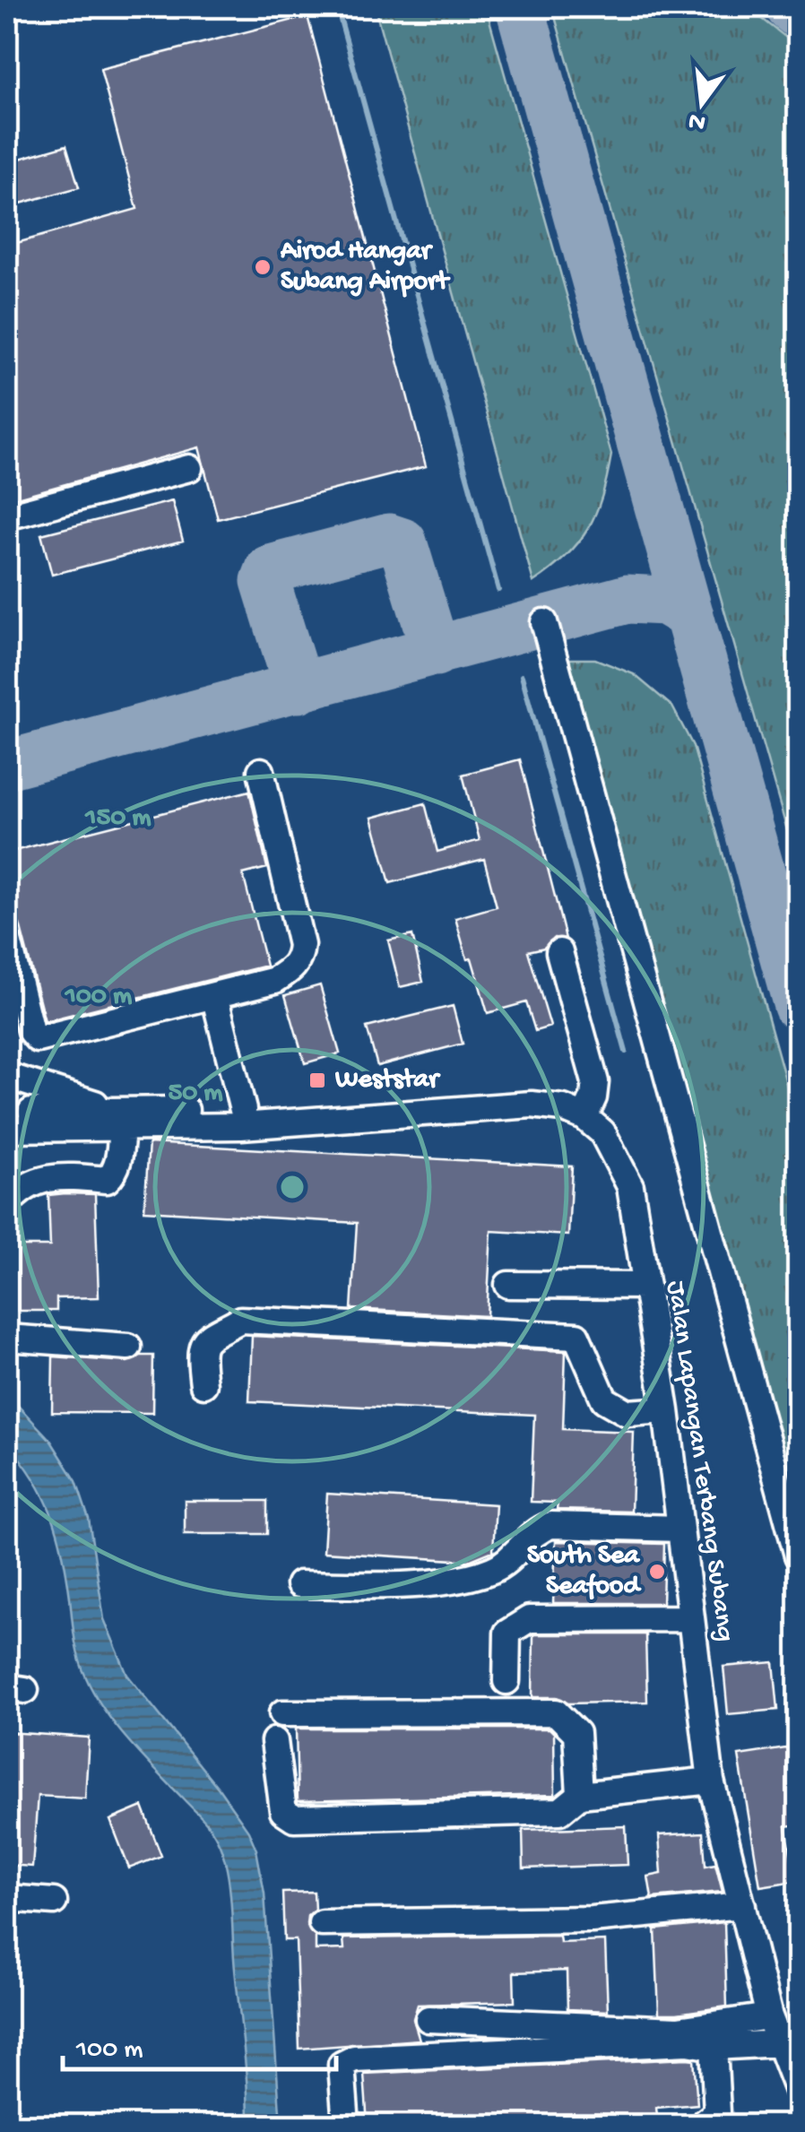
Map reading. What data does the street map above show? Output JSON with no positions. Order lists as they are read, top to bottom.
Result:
{
  "streets": {
    "street": ["Jalan Lapangan Terbang Subang"]
  },
  "places": {
    "other": ["Airod Hangar Subang Airport", "South Sea Seafood"],
    "transit": ["Weststar"]
  },
  "scale_bar": "100 m",
  "north": "bottom",
  "rings": ["150 m", "100 m", "50 m"]
}
